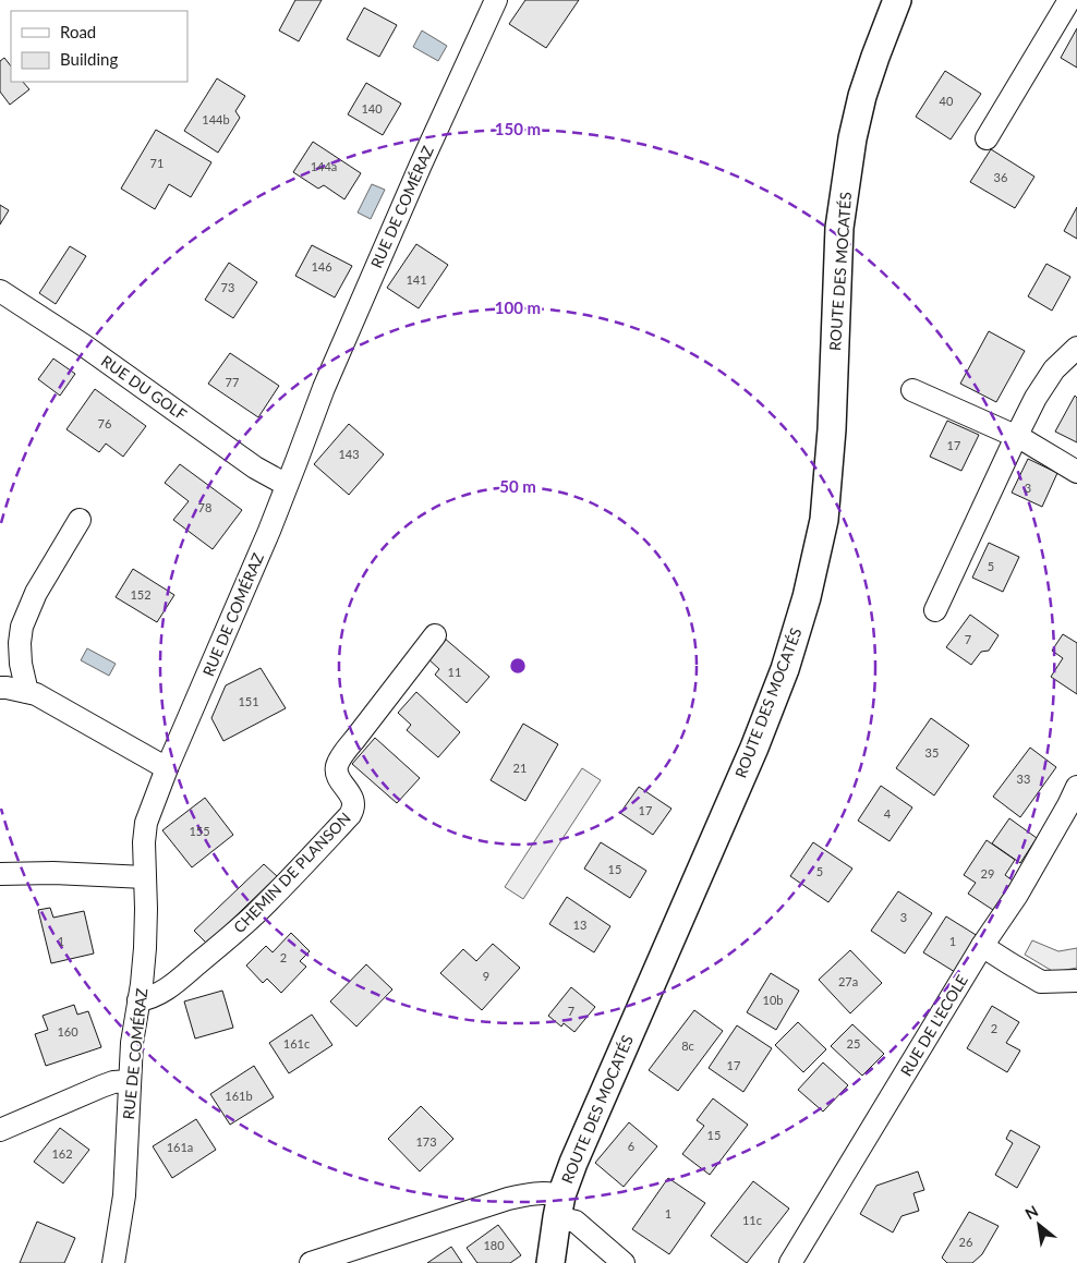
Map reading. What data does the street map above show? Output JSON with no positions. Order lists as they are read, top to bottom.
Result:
{
  "streets": {
    "street": [
      "RUE DE COMÉRAZ",
      "ROUTE DES MOCATÉS",
      "RUE DU GOLF",
      "CHEMIN DE PLANSON",
      "RUE DE L'ECOLE"
    ]
  },
  "crossings": [
    ["RUE DE COMÉRAZ", "RUE DU GOLF"],
    ["RUE DE COMÉRAZ", "CHEMIN DE PLANSON"]
  ],
  "house_numbers": [
    "40",
    "140",
    "144b",
    "71",
    "144a",
    "36",
    "146",
    "141",
    "73",
    "77",
    "76",
    "17",
    "143",
    "3",
    "78",
    "5",
    "152",
    "7",
    "11",
    "151",
    "35",
    "21",
    "33",
    "17",
    "4",
    "155",
    "15",
    "5",
    "29",
    "3",
    "13",
    "1",
    "1",
    "2",
    "9",
    "27a",
    "10b",
    "7",
    "2",
    "160",
    "161c",
    "25",
    "8c",
    "17",
    "161b",
    "15",
    "173",
    "6",
    "161a",
    "162",
    "1",
    "11c",
    "26",
    "180"
  ],
  "legend": ["Road", "Building"],
  "north": "top left",
  "rings": ["150 m", "100 m", "50 m"]
}
